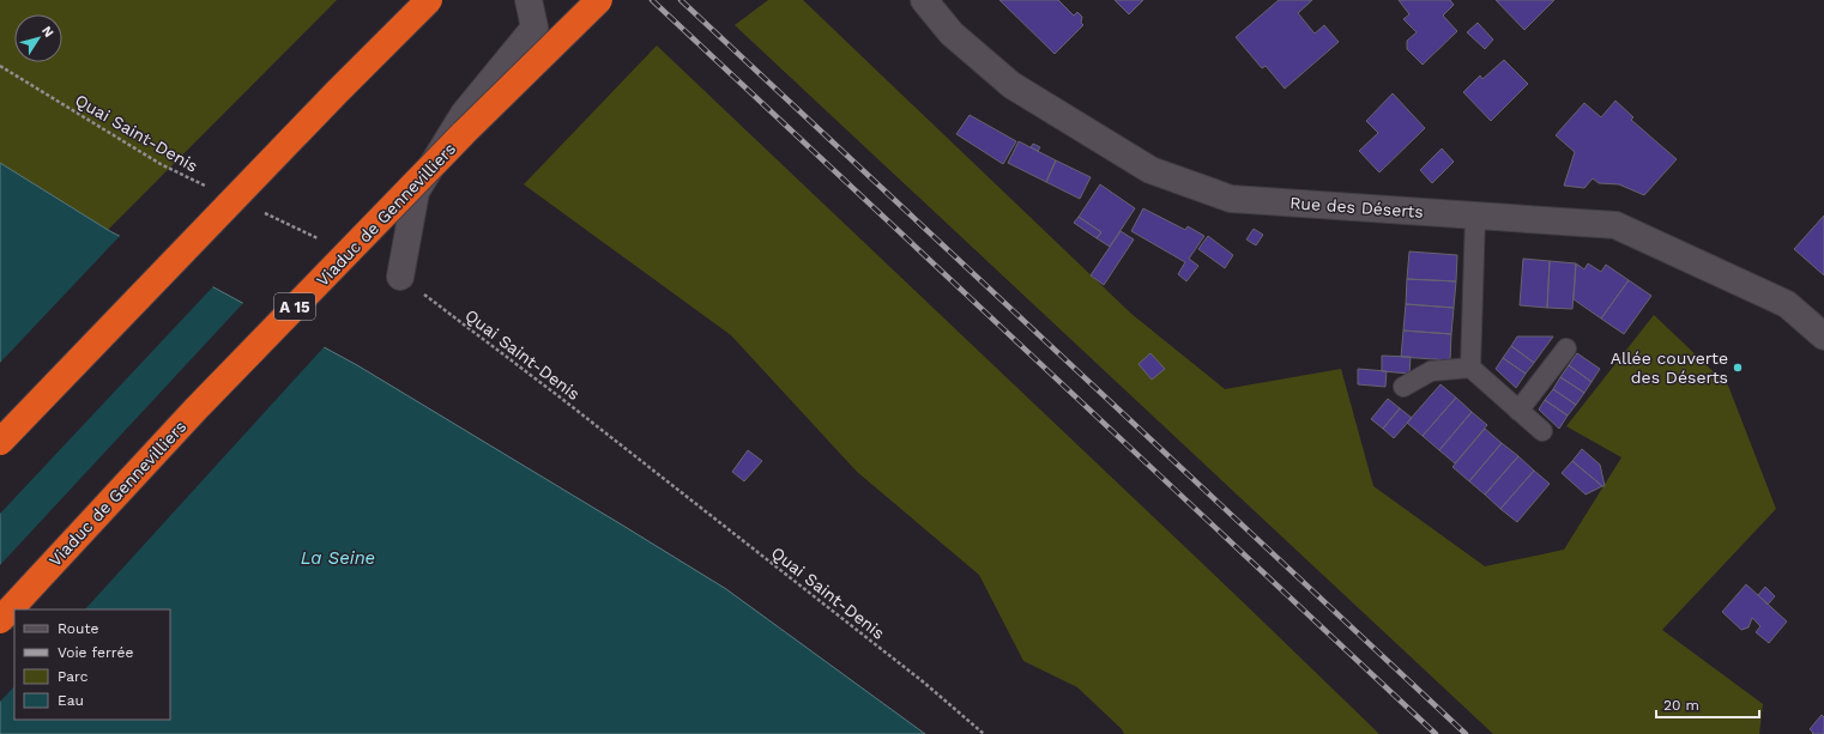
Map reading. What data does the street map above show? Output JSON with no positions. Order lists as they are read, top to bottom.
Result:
{
  "streets": {
    "highway": ["Viaduc de Gennevilliers", "A 15"],
    "street": ["Rue des Déserts"],
    "path": ["Quai Saint-Denis"]
  },
  "water": ["La Seine"],
  "places": ["Allée couverte des Déserts"],
  "legend": [
    "Route",
    "Voie ferrée",
    "Parc",
    "Eau"
  ],
  "scale_bar": "20 m",
  "north": "top right"
}
